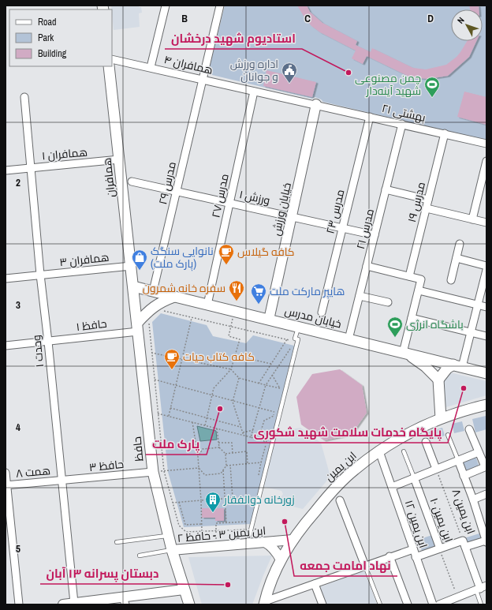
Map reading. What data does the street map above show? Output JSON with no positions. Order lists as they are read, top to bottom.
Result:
{
  "streets": {
    "main road": [
      "همافران",
      "خیابان مدرس",
      "حافظ",
      "ابن یمین"
    ],
    "street": [
      "همافران ۴",
      "بهشتی ۲۱",
      "همافران ۱",
      "مدرس ۲۹",
      "مدرس ۲۷",
      "ورزش ۱",
      "مدرس ۱۹",
      "خیابان ورزش",
      "مدرس ۲۳",
      "مدرس ۲۱",
      "همافران ۳",
      "حافظ ۱",
      "وحدت ۱",
      "حافظ ۳",
      "همت ۸",
      "ابن یمین ۸",
      "ابن یمین ۱۰",
      "ابن یمین ۱۲",
      "ابن یمین ۳ - حافظ ۲"
    ]
  },
  "crossings": [
    ["همافران ۴", "بهشتی ۲۱"],
    ["همافران ۴", "مدرس ۲۹"],
    ["همافران ۴", "مدرس ۲۷"],
    ["همافران ۴", "خیابان ورزش"],
    ["بهشتی ۲۱", "مدرس ۱۹"],
    ["بهشتی ۲۱", "خیابان ورزش"],
    ["بهشتی ۲۱", "مدرس ۲۳"],
    ["بهشتی ۲۱", "مدرس ۲۱"],
    ["همافران ۱", "همافران"],
    ["همافران ۱", "وحدت ۱"],
    ["همافران", "همافران ۳"],
    ["همافران", "خیابان مدرس"],
    ["همافران", "حافظ"],
    ["مدرس ۲۹", "ورزش ۱"],
    ["مدرس ۲۹", "خیابان مدرس"],
    ["مدرس ۲۷", "ورزش ۱"],
    ["مدرس ۲۷", "خیابان مدرس"],
    ["ورزش ۱", "خیابان ورزش"],
    ["ورزش ۱", "مدرس ۲۳"],
    ["ورزش ۱", "مدرس ۲۱"],
    ["خیابان ورزش", "خیابان مدرس"],
    ["مدرس ۲۱", "خیابان مدرس"],
    ["همافران ۳", "وحدت ۱"],
    ["خیابان مدرس", "حافظ"],
    ["حافظ ۱", "وحدت ۱"],
    ["حافظ ۱", "حافظ"],
    ["وحدت ۱", "حافظ ۳"],
    ["وحدت ۱", "همت ۸"],
    ["حافظ", "حافظ ۳"],
    ["حافظ", "ابن یمین ۳ - حافظ ۲"],
    ["حافظ ۳", "همت ۸"],
    ["ابن یمین", "ابن یمین ۱۲"],
    ["ابن یمین", "ابن یمین ۳ - حافظ ۲"]
  ],
  "places": {
    "other": [
      "استادیوم شهید درخشان",
      "پایگاه خدمات سلامت شهید شکوری",
      "پارک ملت",
      "نهاد امامت جمعه",
      "دبستان پسرانه ۱۳ آبان"
    ],
    "public building": ["اداره ورزش و جوانان"],
    "sports": ["چمن مصنوعی شهید آینه‌دار", "باشگاه انرژی"],
    "cafe": ["کافه گیلاس", "کافه کتاب حیات"],
    "shop": ["نانوایی سنگک (پارک ملت)"],
    "restaurant": ["سفره خانه شمرون"],
    "supermarket": ["هایپر مارکت ملت"],
    "building": ["زورخانه ذوالفقار"]
  },
  "legend": ["Road", "Park", "Building"],
  "north": "top left",
  "grid": {
    "columns": ["B", "C", "D"],
    "rows": [
      "2",
      "3",
      "4",
      "5"
    ]
  }
}
